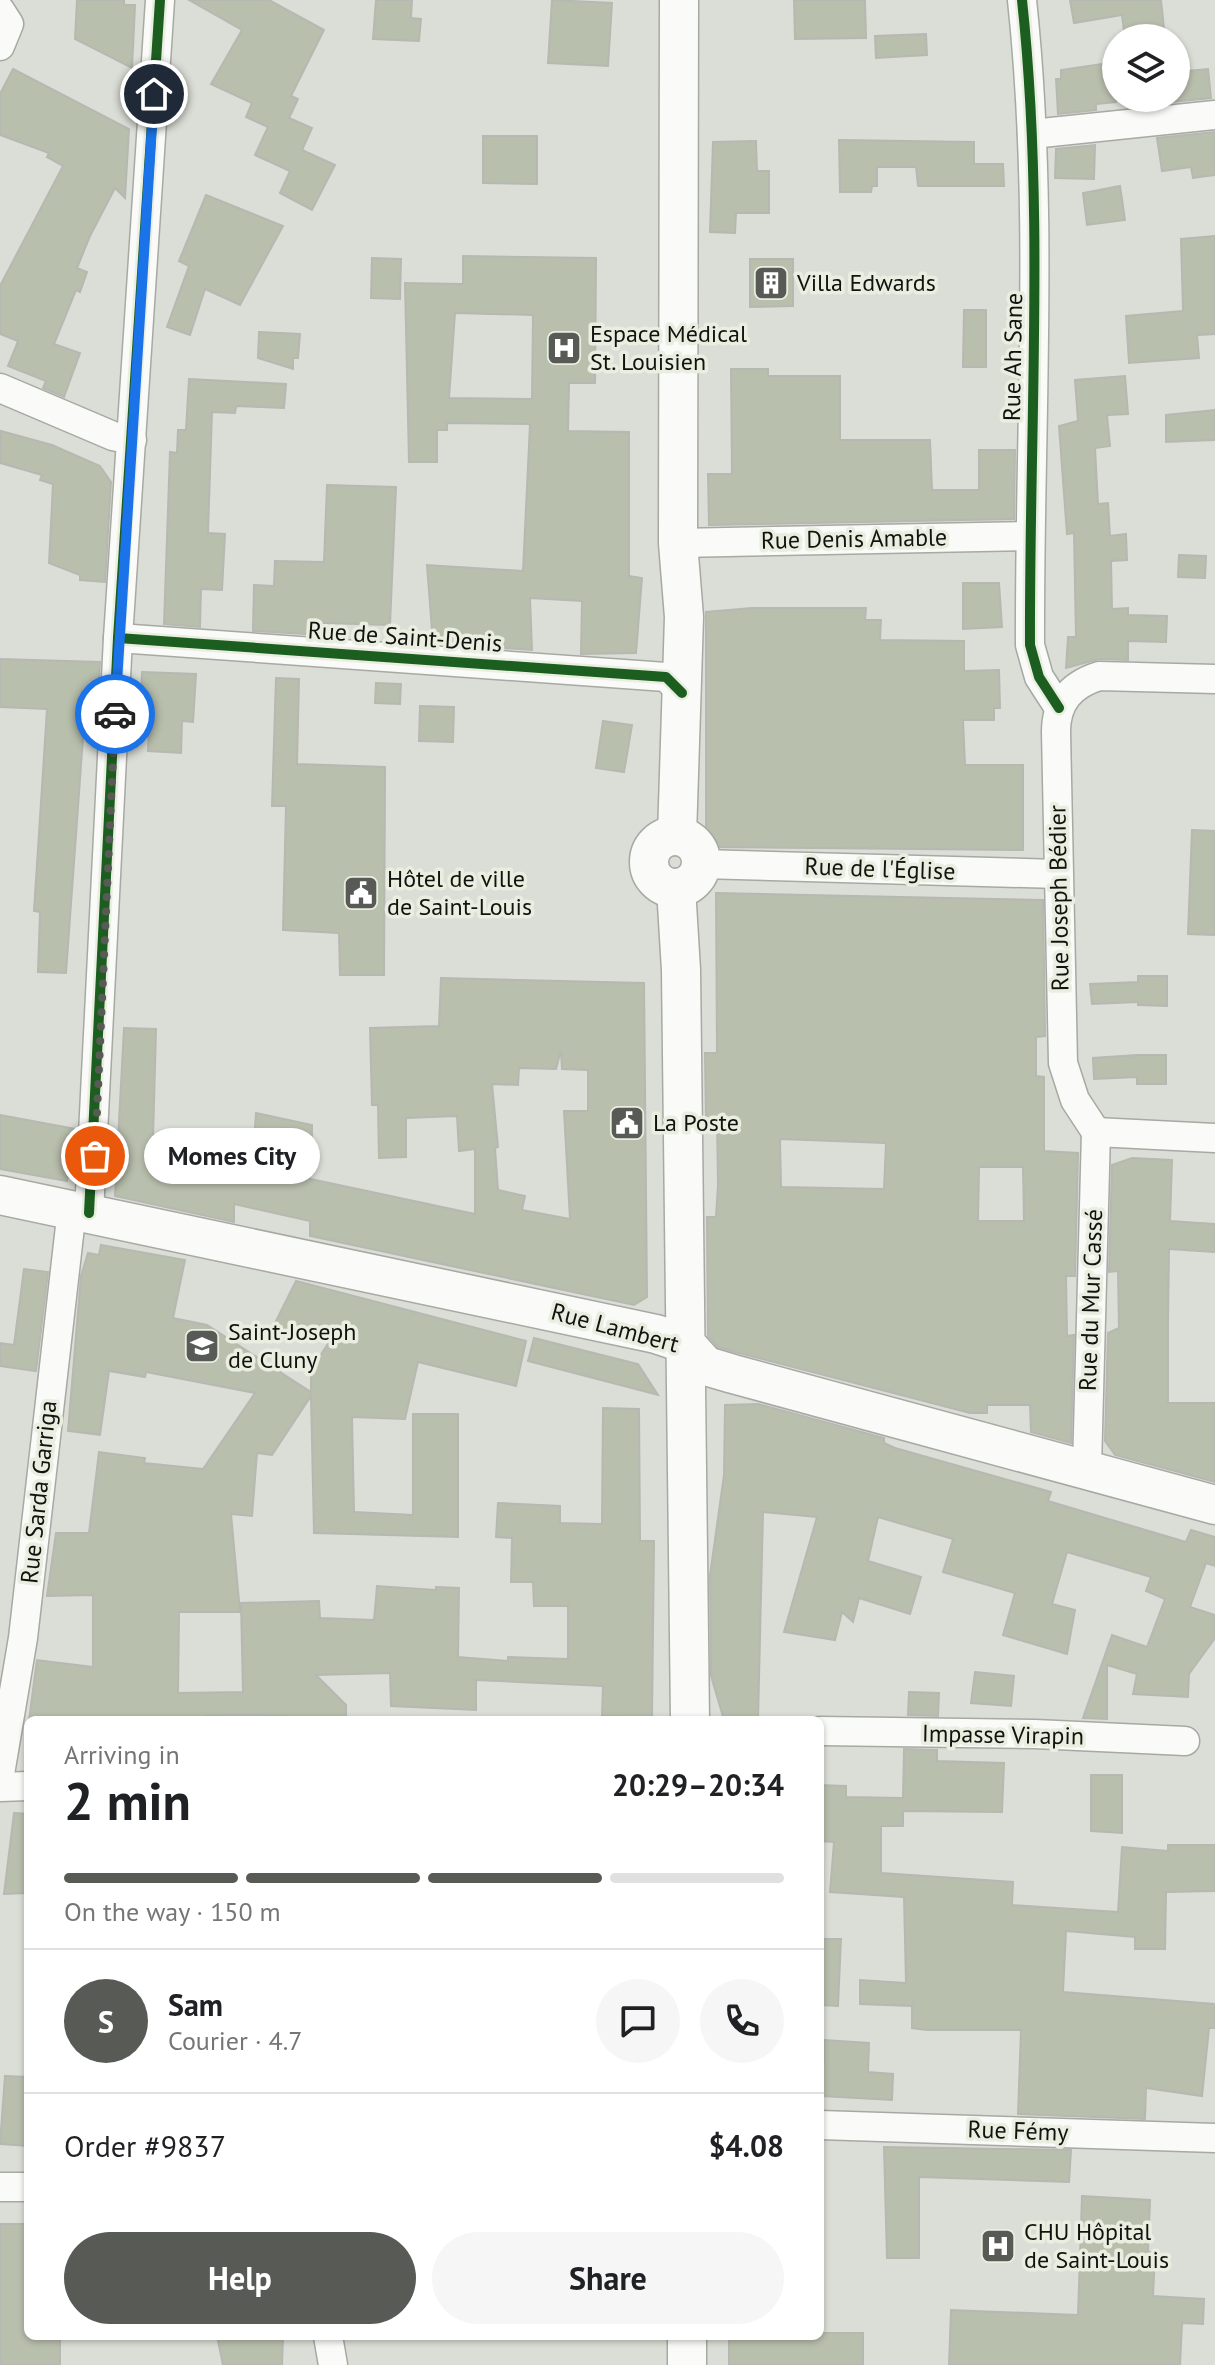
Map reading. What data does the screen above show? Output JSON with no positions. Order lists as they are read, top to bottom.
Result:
{
  "streets": {
    "main road": ["Rue Lambert"],
    "street": [
      "Rue Ah Sane",
      "Rue Denis Amable",
      "Rue de Saint-Denis",
      "Rue de l'Église",
      "Rue Joseph Bédier",
      "Rue du Mur Cassé",
      "Rue Sarda Garriga",
      "Impasse Virapin",
      "Rue Fémy"
    ]
  },
  "crossings": [
    ["Rue Ah Sane", "Rue Denis Amable"],
    ["Rue Ah Sane", "Rue Joseph Bédier"],
    ["Rue de Saint-Denis", "Rue Sarda Garriga"],
    ["Rue de l'Église", "Rue Joseph Bédier"],
    ["Rue Joseph Bédier", "Rue du Mur Cassé"],
    ["Rue du Mur Cassé", "Rue Lambert"],
    ["Rue Lambert", "Rue Sarda Garriga"]
  ],
  "places": {
    "building": ["Villa Edwards"],
    "hospital": ["Espace Médical St. Louisien", "CHU Hôpital de Saint-Louis"],
    "public building": ["Hôtel de ville de Saint-Louis", "La Poste"],
    "other": ["Momes City"],
    "school or university": ["Saint-Joseph de Cluny"]
  },
  "page": {
    "bubble": "Momes City",
    "heading": ["2 min", "Arriving in", "20:29–20:34"],
    "panel": [
      "Sam",
      "Courier · 4.7",
      "Order #9837",
      "$4.08"
    ],
    "bar": "On the way · 150 m",
    "round": "S",
    "buttons": ["Help", "Share"]
  }
}
